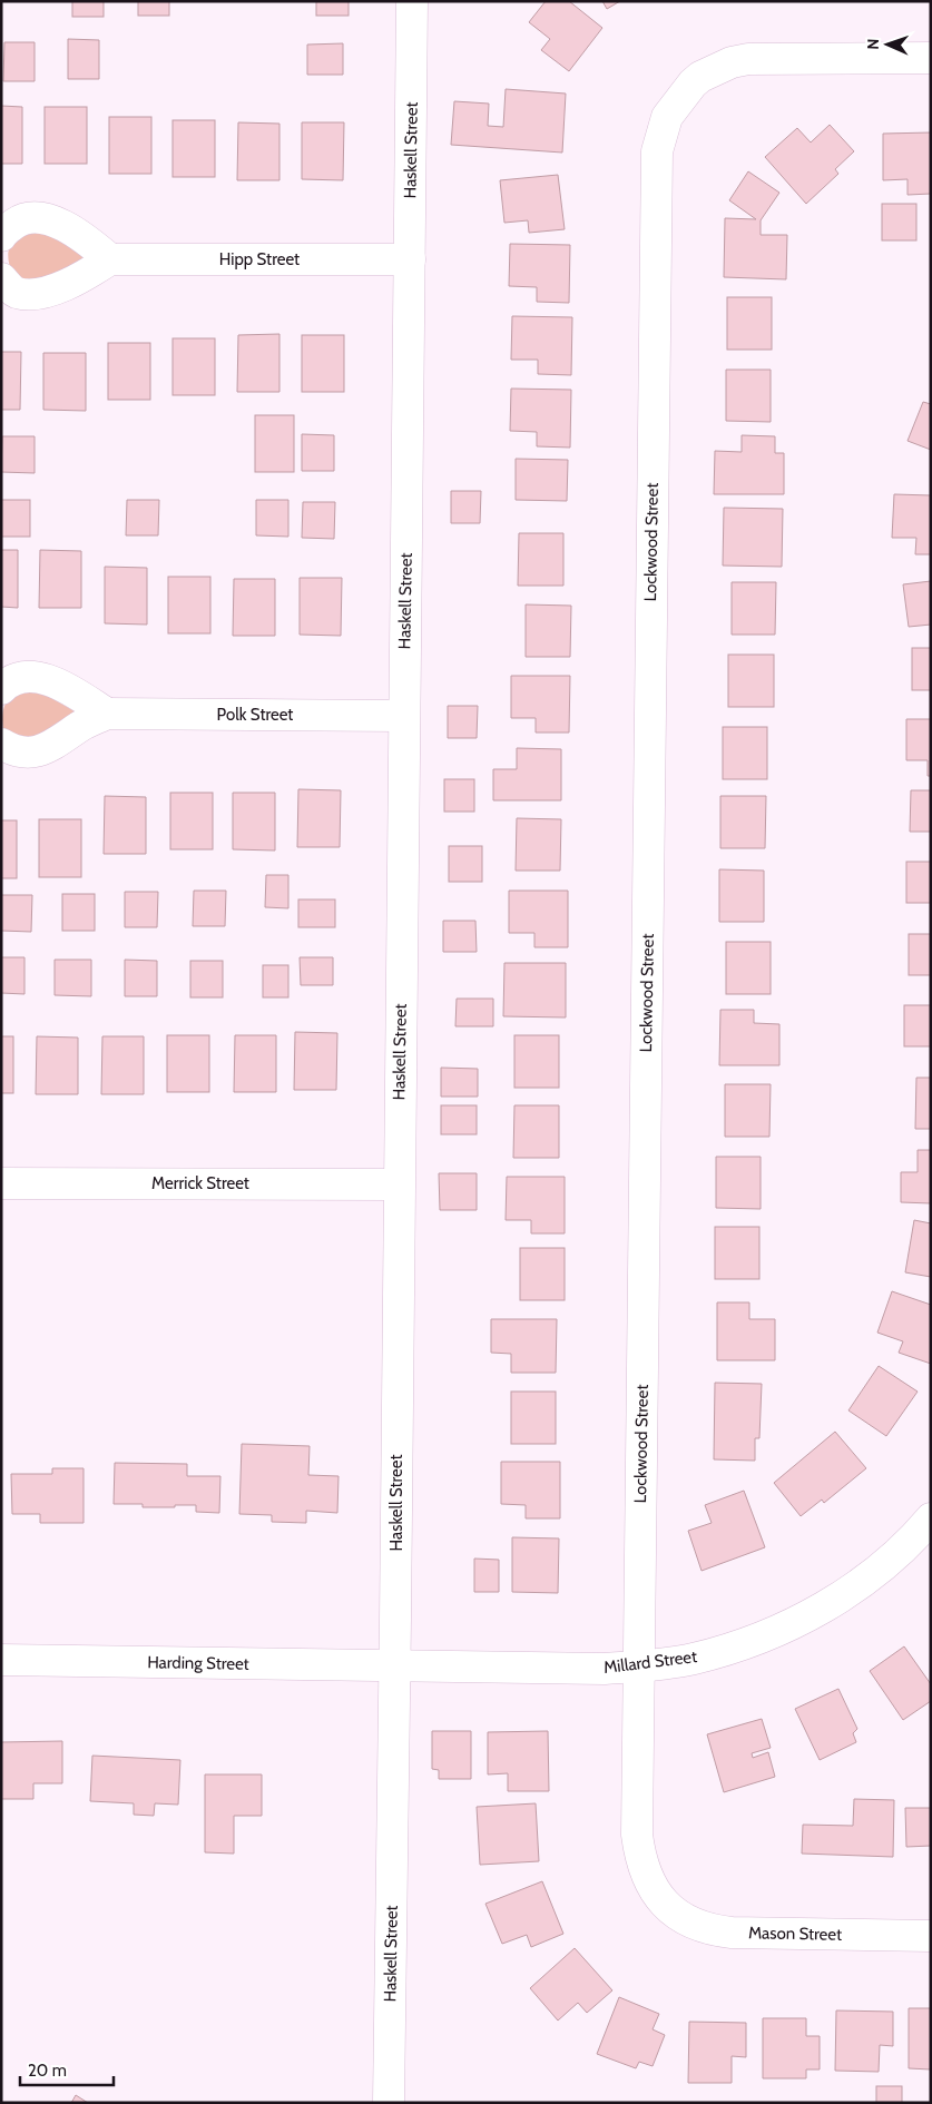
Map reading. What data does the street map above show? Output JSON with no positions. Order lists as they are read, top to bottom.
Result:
{
  "streets": {
    "street": [
      "Haskell Street",
      "Hipp Street",
      "Lockwood Street",
      "Polk Street",
      "Merrick Street",
      "Millard Street",
      "Harding Street",
      "Mason Street"
    ]
  },
  "crossings": [
    ["Haskell Street", "Hipp Street"],
    ["Haskell Street", "Polk Street"],
    ["Haskell Street", "Merrick Street"],
    ["Haskell Street", "Millard Street"],
    ["Haskell Street", "Harding Street"],
    ["Lockwood Street", "Millard Street"],
    ["Lockwood Street", "Mason Street"],
    ["Millard Street", "Harding Street"]
  ],
  "scale_bar": "20 m",
  "north": "left"
}
